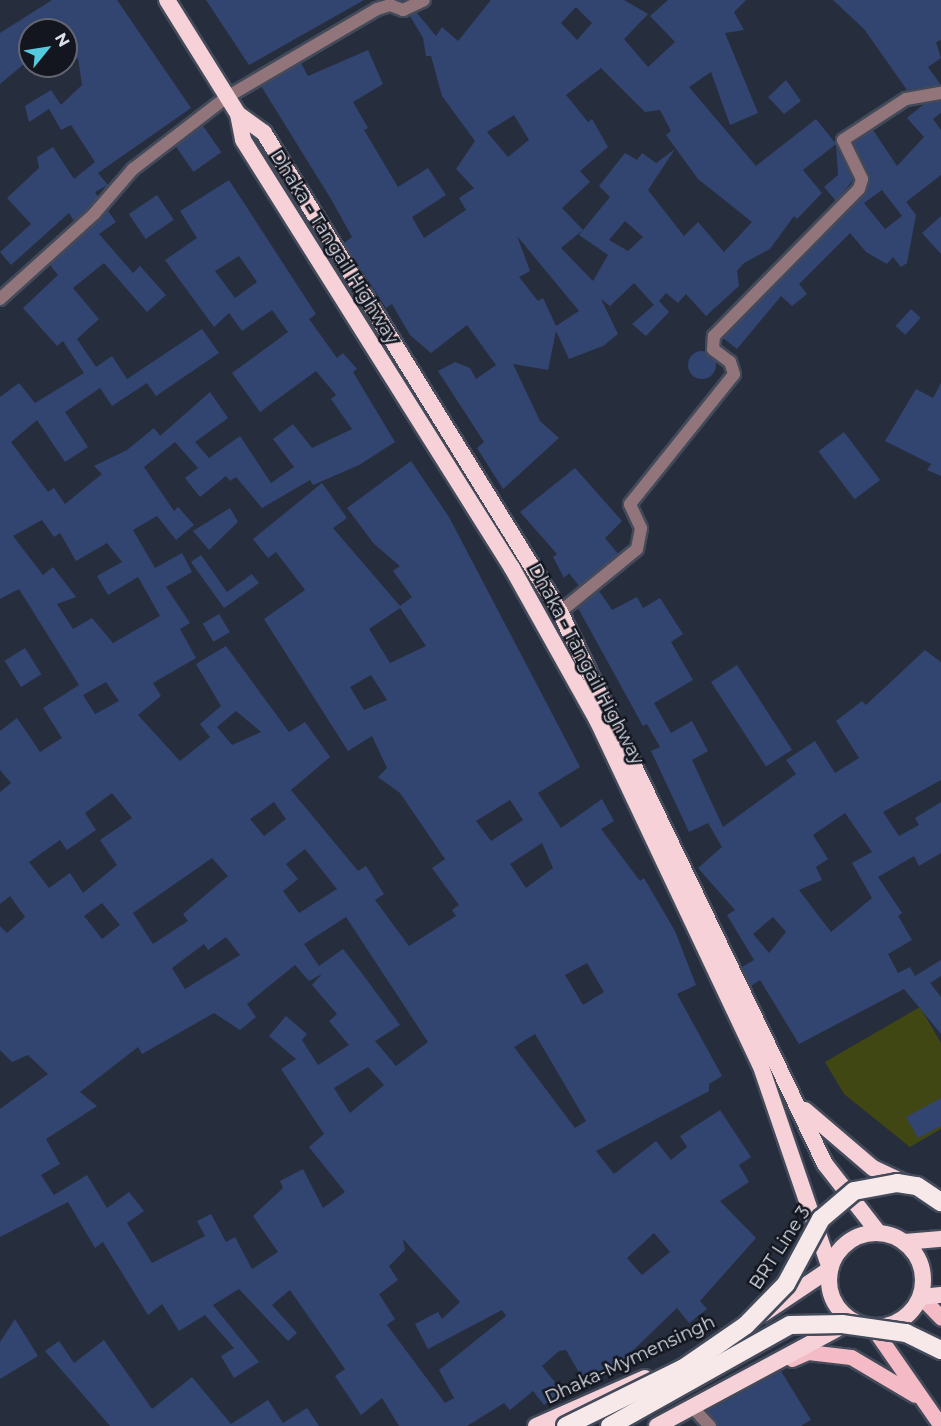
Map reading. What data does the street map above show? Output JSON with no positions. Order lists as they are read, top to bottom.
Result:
{
  "streets": {
    "highway": ["Dhaka - Tangail Highway", "BRT Line 3", "Dhaka-Mymensingh"]
  },
  "crossings": [
    ["Dhaka - Tangail Highway", "Dhaka-Mymensingh"]
  ],
  "north": "top right"
}
